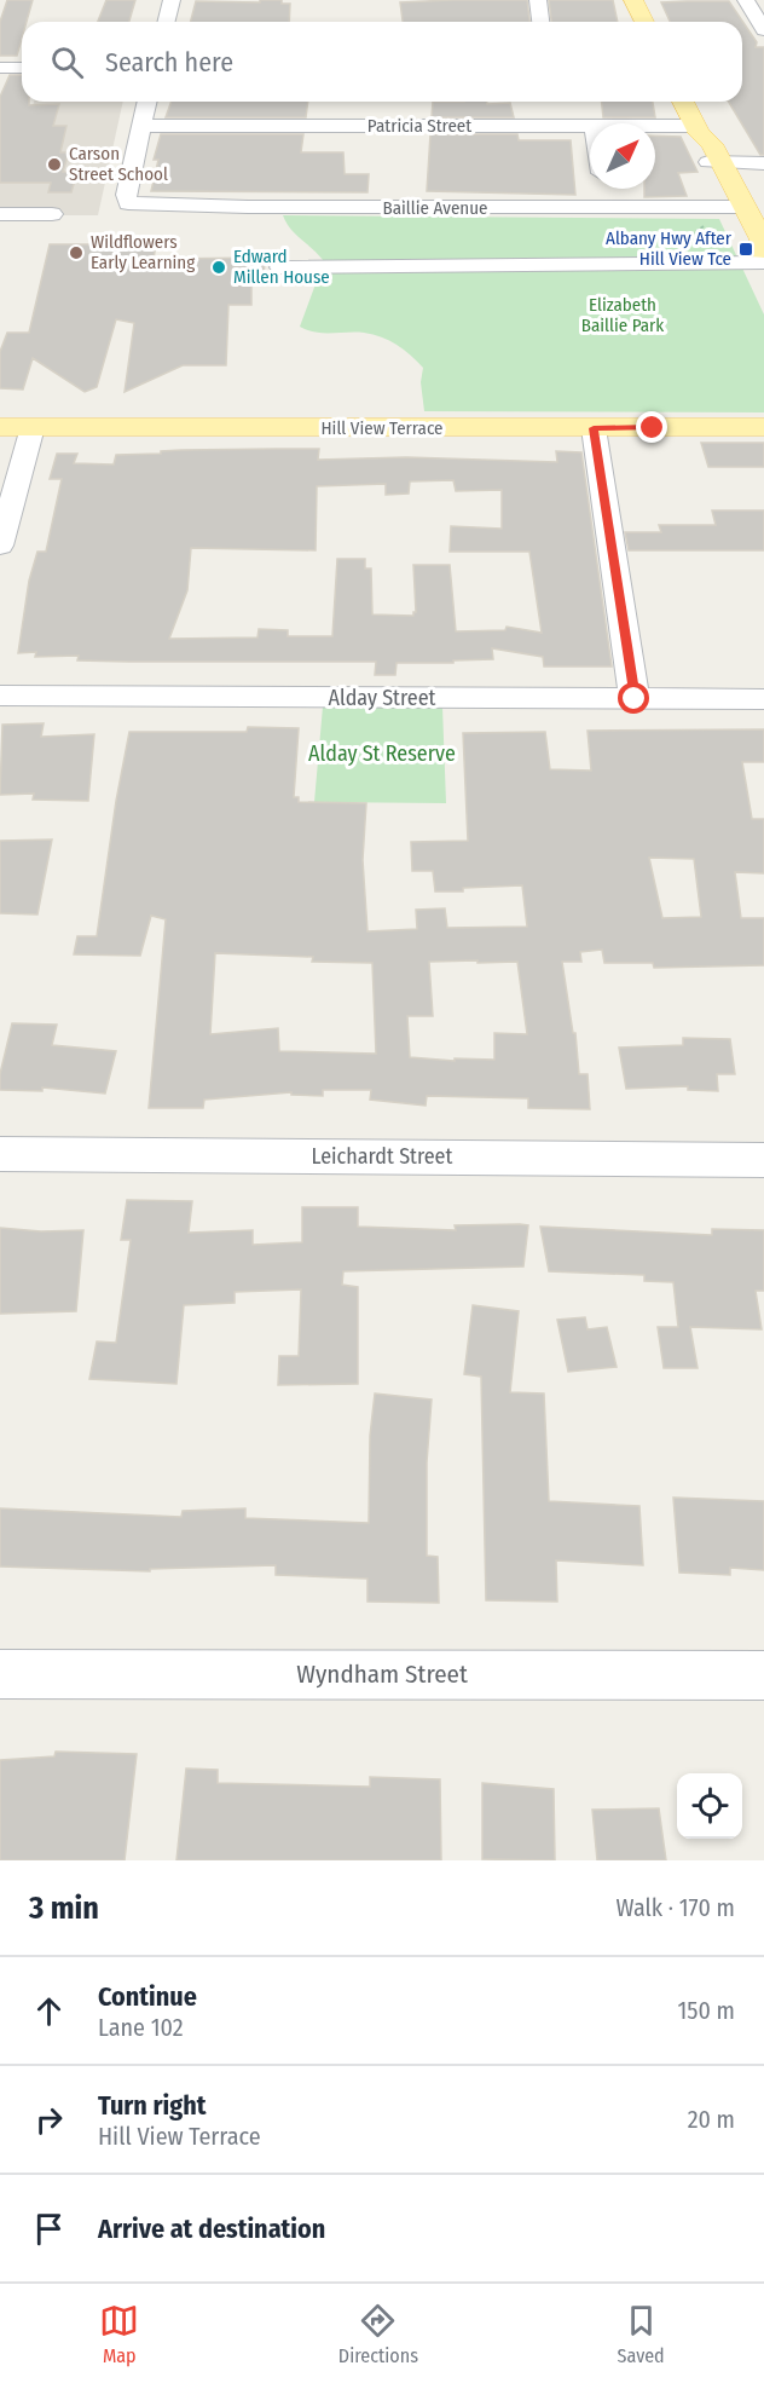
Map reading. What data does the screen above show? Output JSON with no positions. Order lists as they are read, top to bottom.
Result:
{
  "streets": {
    "main road": ["Hill View Terrace"],
    "street": [
      "Patricia Street",
      "Baillie Avenue",
      "Alday Street",
      "Leichardt Street",
      "Wyndham Street"
    ]
  },
  "crossings": [
    ["Patricia Street", "Baillie Avenue"]
  ],
  "parks": ["Elizabeth Baillie Park", "Alday St Reserve"],
  "places": {
    "other": ["Carson Street School", "Wildflowers Early Learning", "Edward Millen House"],
    "transit": ["Albany Hwy After Hill View Tce"]
  },
  "north": "top right",
  "page": {
    "search": "Search here",
    "heading": ["3 min", "Walk · 170 m"],
    "list": [
      ["Continue", "Lane 102", "150 m"],
      ["Turn right", "Hill View Terrace", "20 m"],
      "Arrive at destination"
    ],
    "nav": ["Map", "Directions", "Saved"]
  }
}
